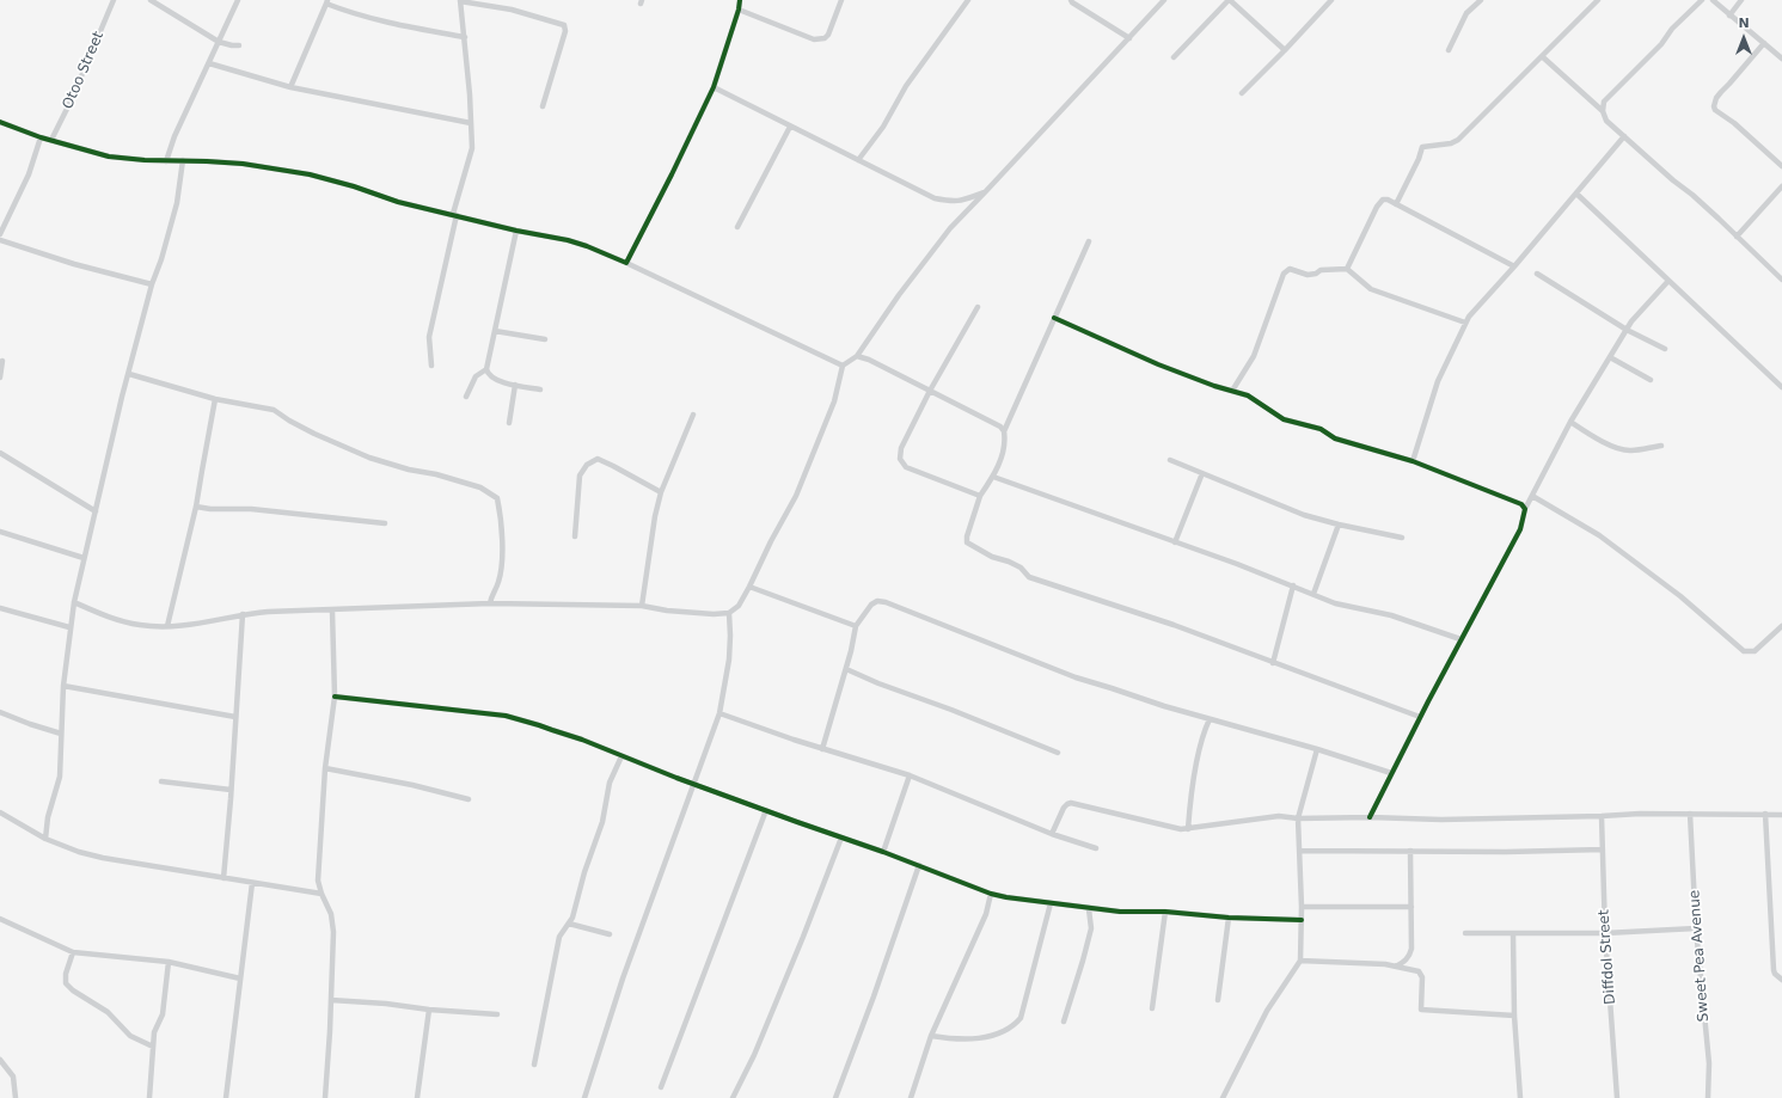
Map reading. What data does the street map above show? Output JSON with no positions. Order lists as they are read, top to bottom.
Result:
{
  "streets": {
    "street": ["Otoo Street", "Sweet Pea Avenue", "Diffdol Street"]
  },
  "north": "top"
}
